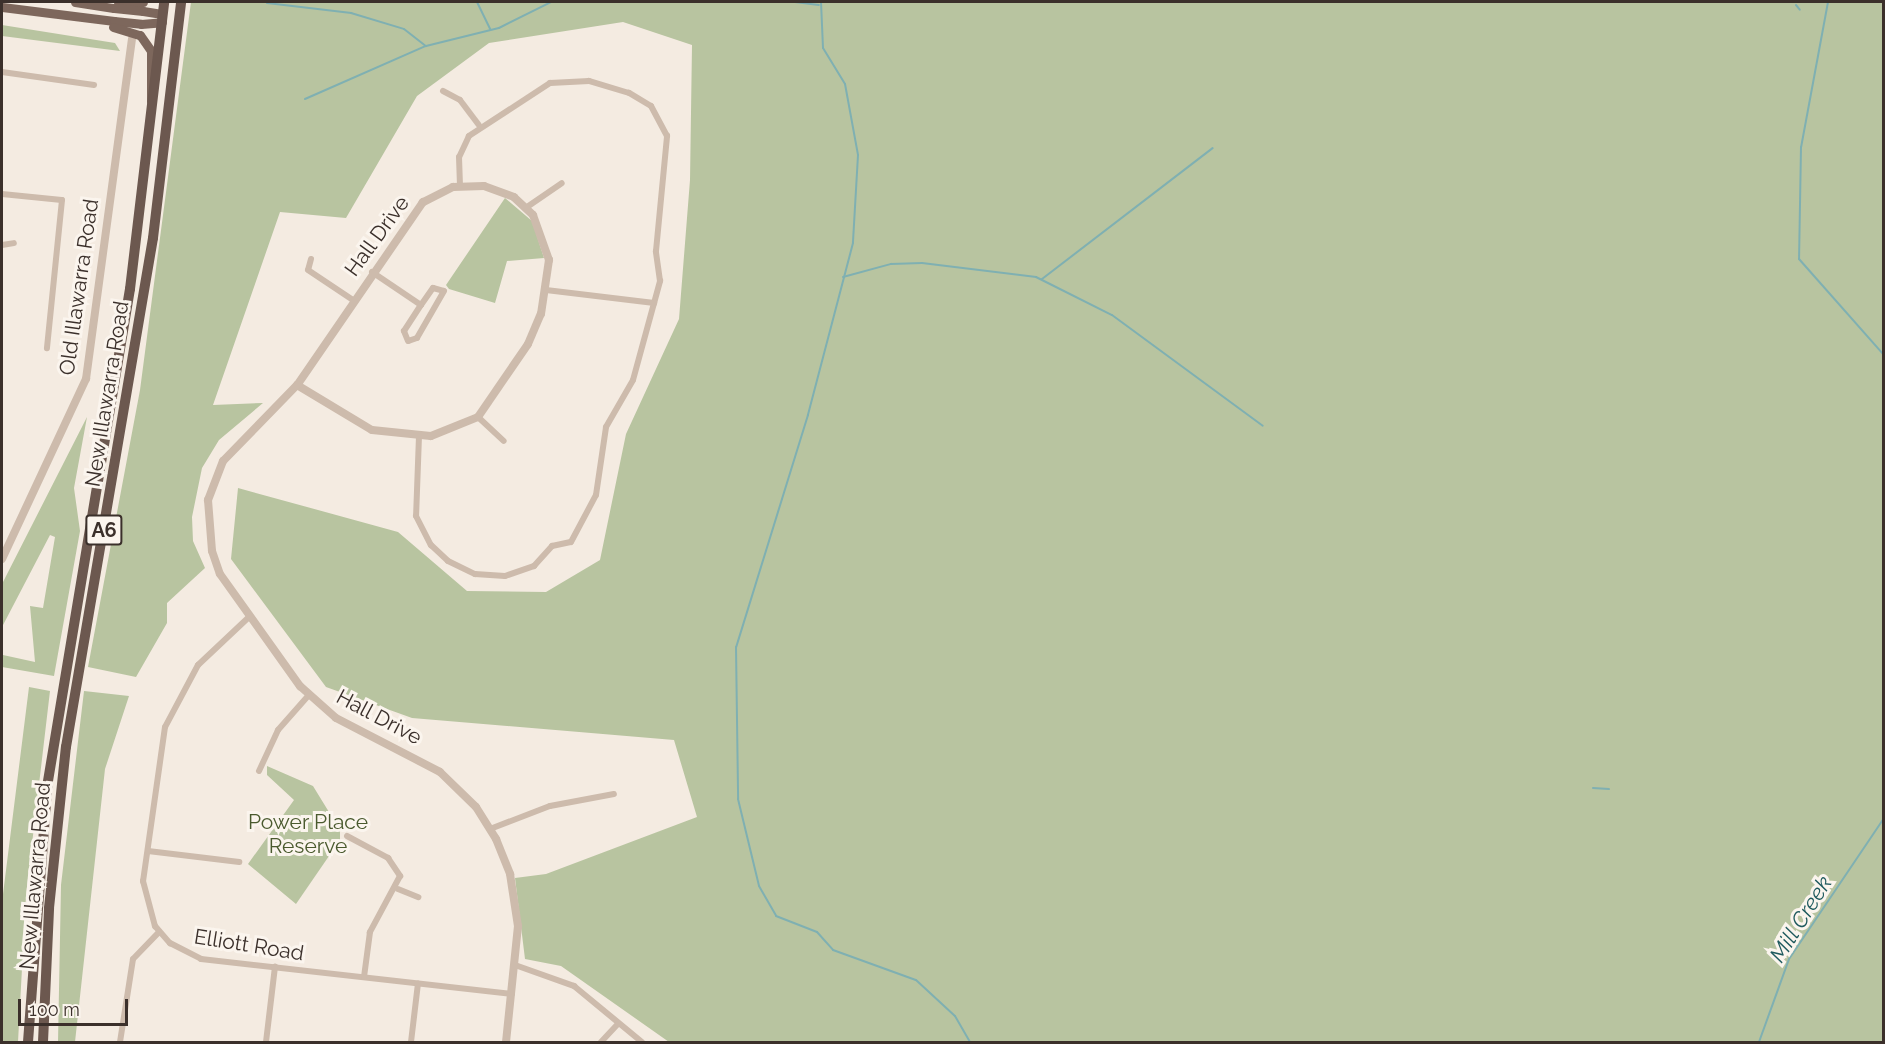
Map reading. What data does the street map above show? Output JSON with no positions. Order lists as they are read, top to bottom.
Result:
{
  "streets": {
    "highway": ["New Illawarra Road", "A6"],
    "street": ["Hall Drive", "Old Illawarra Road", "Elliott Road"]
  },
  "crossings": [
    ["Hall Drive", "Elliott Road"]
  ],
  "water": ["Mill Creek"],
  "parks": ["Power Place Reserve"],
  "scale_bar": "100 m"
}
